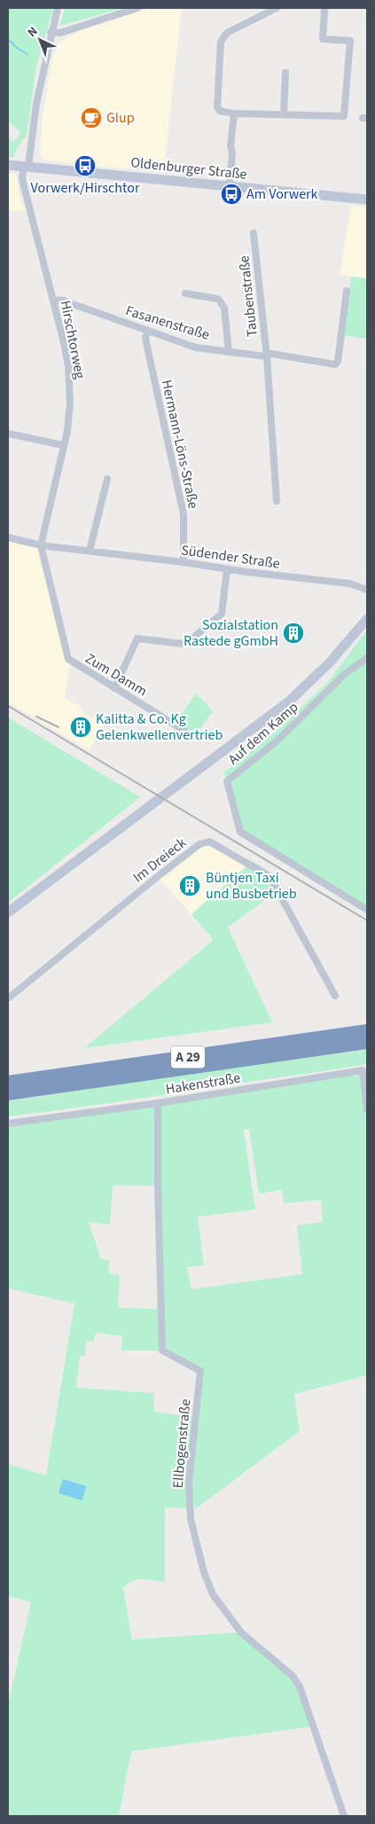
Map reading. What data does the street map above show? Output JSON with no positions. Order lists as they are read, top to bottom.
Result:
{
  "streets": {
    "highway": ["A 29"],
    "street": [
      "Oldenburger Straße",
      "Taubenstraße",
      "Fasanenstraße",
      "Hirschtorweg",
      "Hermann-Löns-Straße",
      "Südender Straße",
      "Zum Damm",
      "Auf dem Kamp",
      "Im Dreieck",
      "Hakenstraße",
      "Ellbogenstraße"
    ]
  },
  "crossings": [
    ["Oldenburger Straße", "Hirschtorweg"],
    ["Taubenstraße", "Fasanenstraße"],
    ["Fasanenstraße", "Hirschtorweg"],
    ["Fasanenstraße", "Hermann-Löns-Straße"],
    ["Hirschtorweg", "Südender Straße"],
    ["Hirschtorweg", "Zum Damm"],
    ["Hermann-Löns-Straße", "Südender Straße"],
    ["Südender Straße", "Zum Damm"],
    ["Hakenstraße", "Ellbogenstraße"]
  ],
  "places": {
    "cafe": ["Glup"],
    "bus stop": ["Vorwerk/Hirschtor", "Am Vorwerk"],
    "building": ["Sozialstation Rastede gGmbH", "Kalitta & Co. Kg Gelenkwellenvertrieb", "Büntjen Taxi und Busbetrieb"]
  },
  "north": "top left"
}
